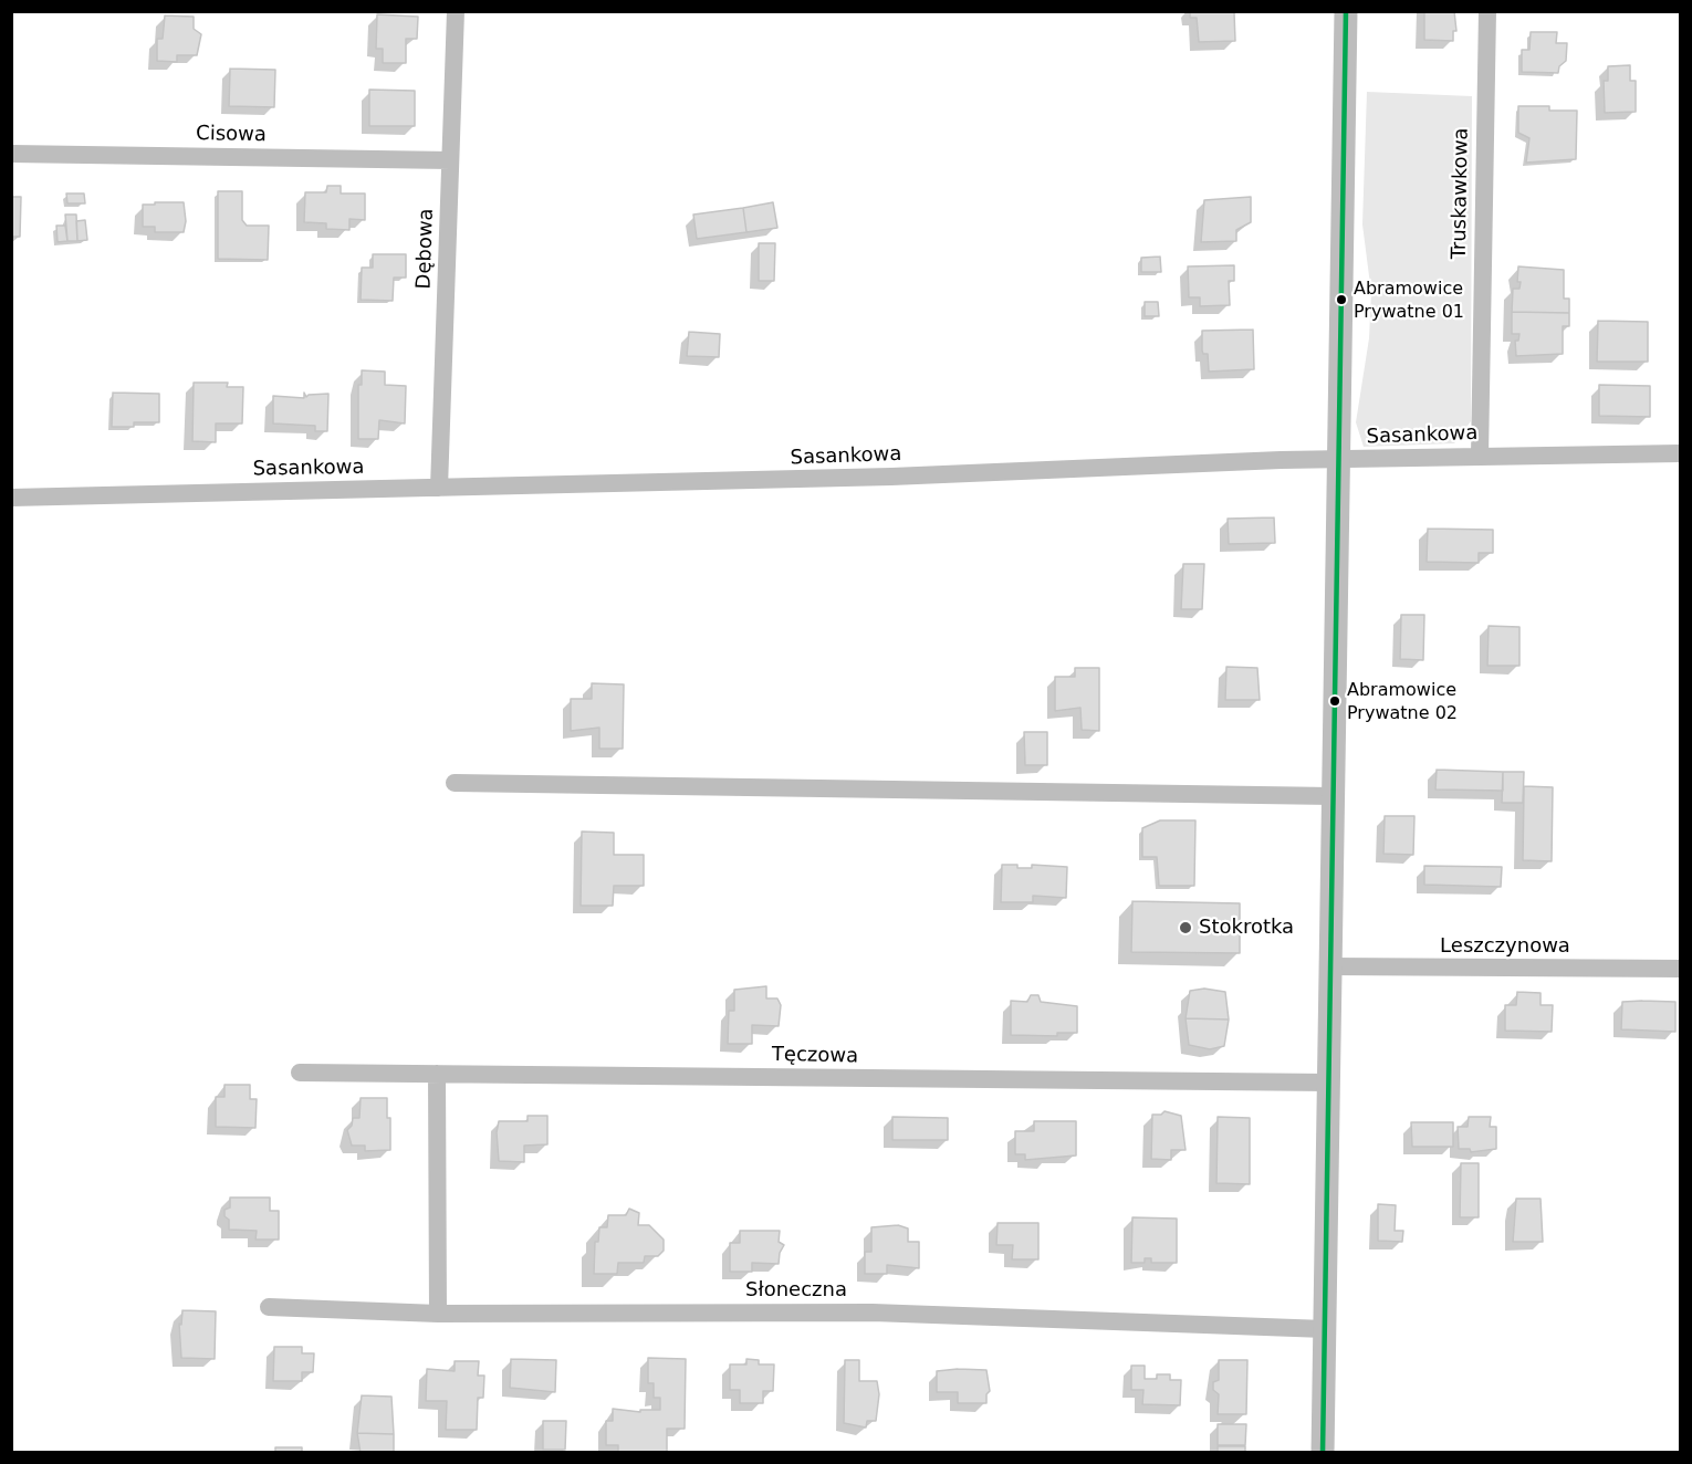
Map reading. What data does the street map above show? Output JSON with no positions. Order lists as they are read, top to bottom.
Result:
{
  "streets": {
    "street": [
      "Cisowa",
      "Truskawkowa",
      "Dębowa",
      "Sasankowa",
      "Leszczynowa",
      "Tęczowa",
      "Słoneczna"
    ]
  },
  "crossings": [
    ["Cisowa", "Dębowa"],
    ["Truskawkowa", "Sasankowa"],
    ["Dębowa", "Sasankowa"]
  ],
  "places": ["Abramowice Prywatne 01", "Abramowice Prywatne 02", "Stokrotka"]
}
